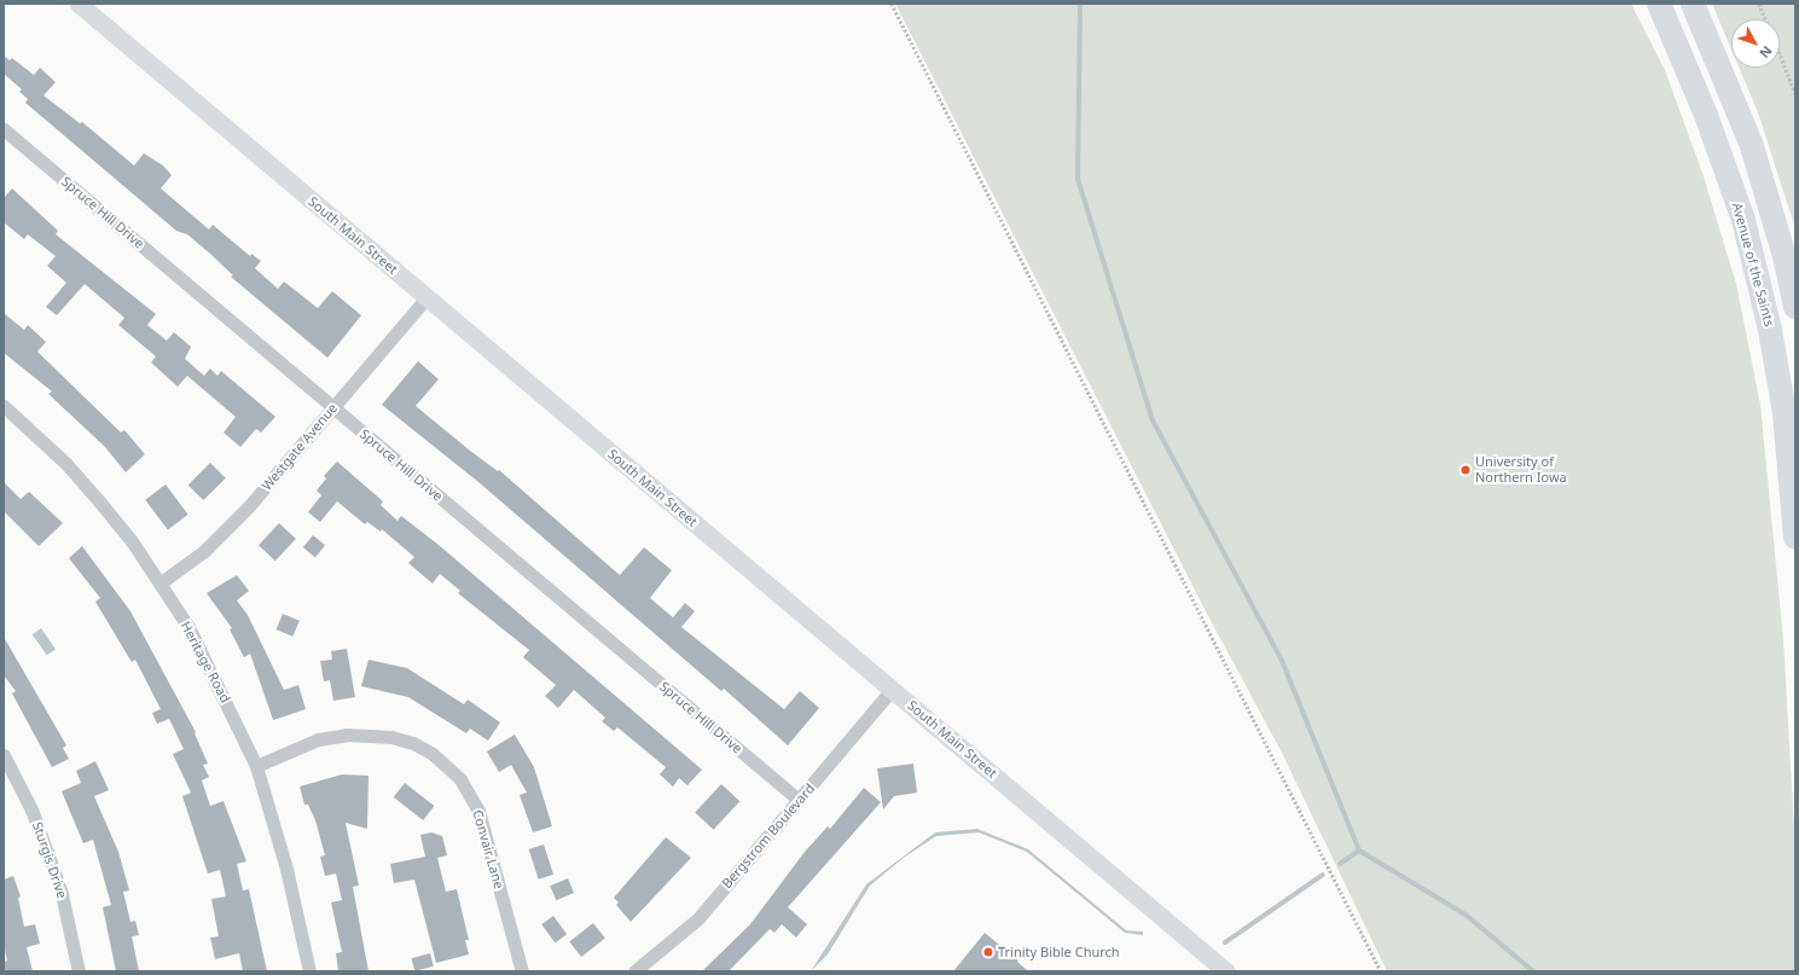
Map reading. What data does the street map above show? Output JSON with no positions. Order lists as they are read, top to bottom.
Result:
{
  "streets": {
    "highway": ["Avenue of the Saints"],
    "street": [
      "Spruce Hill Drive",
      "South Main Street",
      "Westgate Avenue",
      "Heritage Road",
      "Bergstrom Boulevard",
      "Convair Lane",
      "Sturgis Drive"
    ]
  },
  "crossings": [
    ["Spruce Hill Drive", "Westgate Avenue"],
    ["Spruce Hill Drive", "Bergstrom Boulevard"],
    ["South Main Street", "Westgate Avenue"],
    ["South Main Street", "Bergstrom Boulevard"],
    ["Westgate Avenue", "Heritage Road"],
    ["Heritage Road", "Convair Lane"]
  ],
  "places": ["University of Northern Iowa", "Trinity Bible Church"],
  "north": "bottom right"
}
